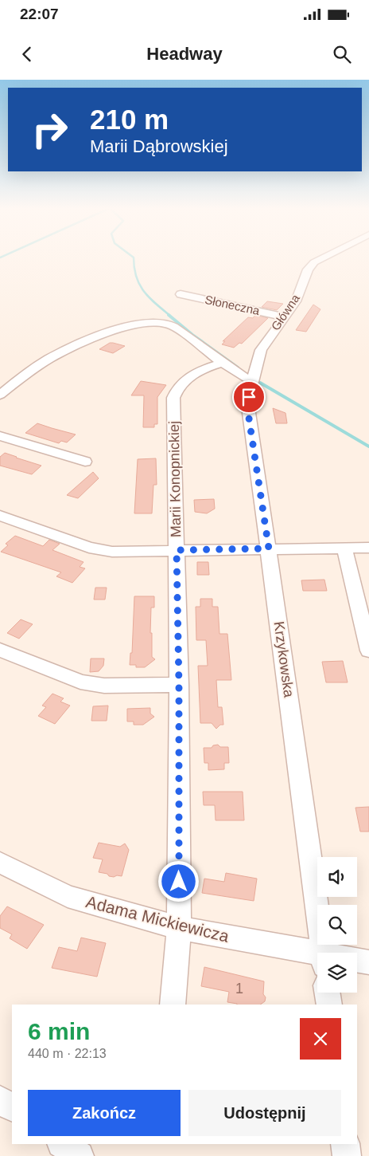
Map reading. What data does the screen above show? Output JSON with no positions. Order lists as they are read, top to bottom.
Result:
{
  "streets": {
    "street": [
      "Słoneczna",
      "Główna",
      "Marii Konopnickiej",
      "Krzykowska",
      "Adama Mickiewicza"
    ]
  },
  "crossings": [
    ["Słoneczna", "Główna"],
    ["Główna", "Krzykowska"],
    ["Marii Konopnickiej", "Adama Mickiewicza"]
  ],
  "house_numbers": ["1"],
  "page": {
    "status": "22:07",
    "header": "Headway",
    "turn": ["210 m", "Marii Dąbrowskiej"],
    "heading": ["6 min", "440 m · 22:13"],
    "buttons": ["Zakończ", "Udostępnij"]
  }
}
